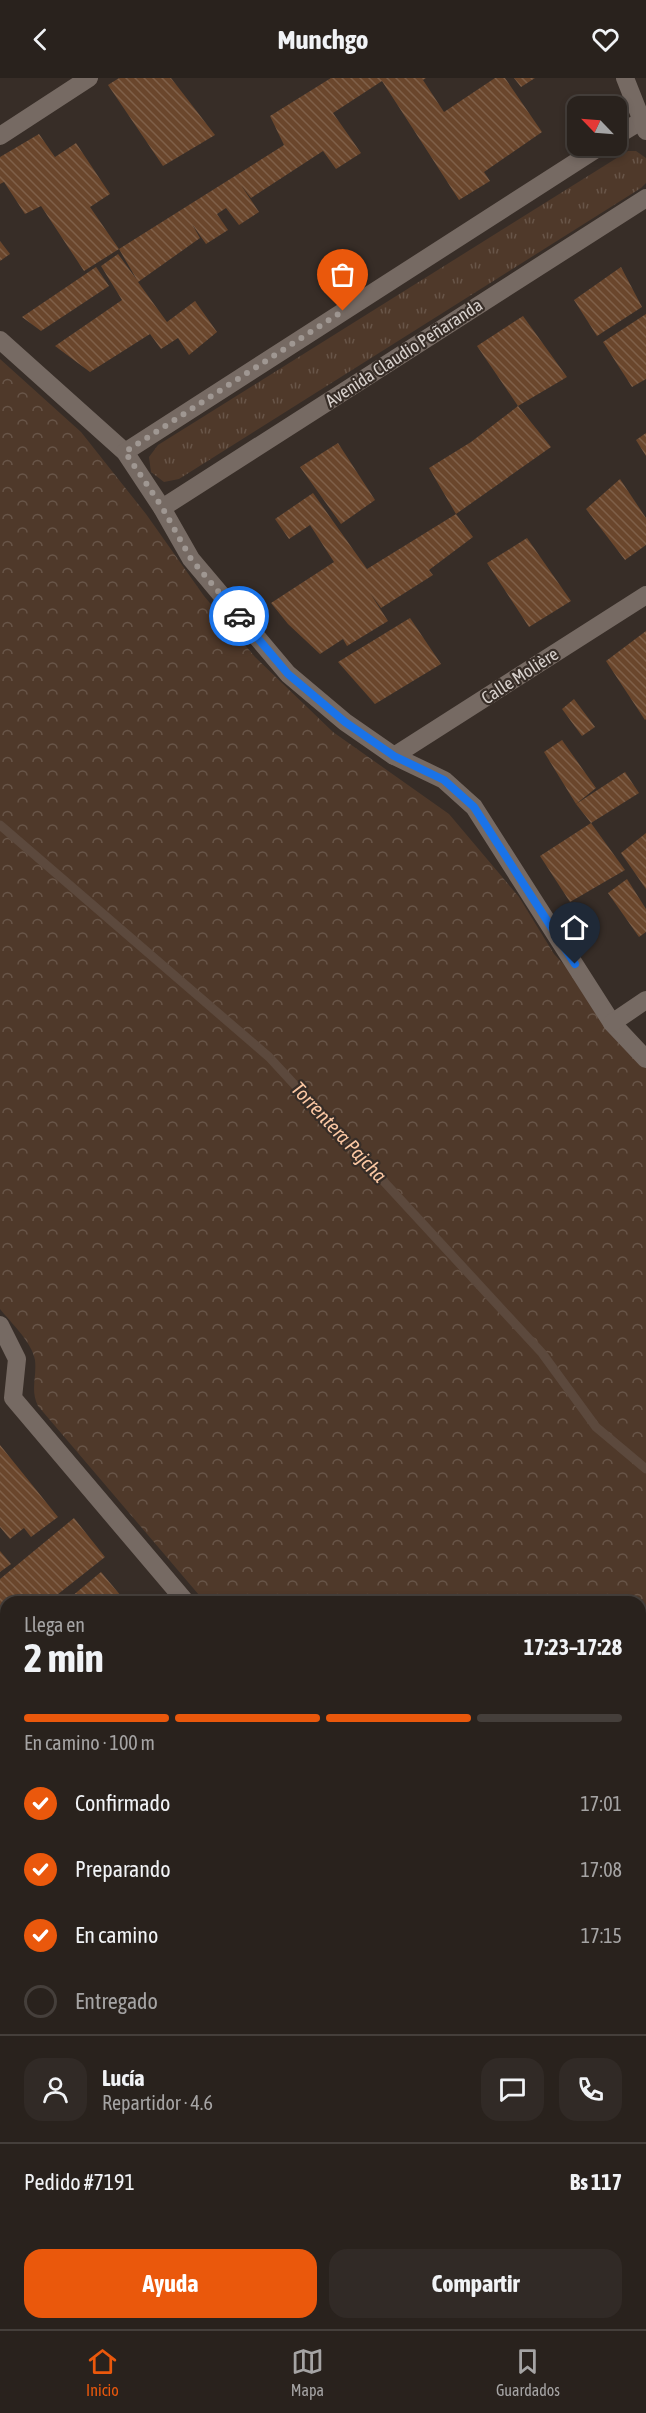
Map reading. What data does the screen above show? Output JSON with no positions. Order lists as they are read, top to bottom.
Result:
{
  "streets": {
    "street": ["Avenida Claudio Peñaranda", "Calle Molière"]
  },
  "water": ["Torrentera Pajcha"],
  "north": "top left",
  "page": {
    "header": "Munchgo",
    "heading": ["2 min", "Llega en", "17:23–17:28"],
    "panel": [
      "Lucía",
      "Repartidor · 4.6",
      "Pedido #7191",
      "Bs 117"
    ],
    "bar": "En camino · 100 m",
    "list": [
      ["Confirmado", "17:01"],
      ["Preparando", "17:08"],
      ["En camino", "17:15"],
      "Entregado"
    ],
    "buttons": ["Ayuda", "Compartir"],
    "tabs": ["Inicio", "Mapa", "Guardados"]
  }
}
